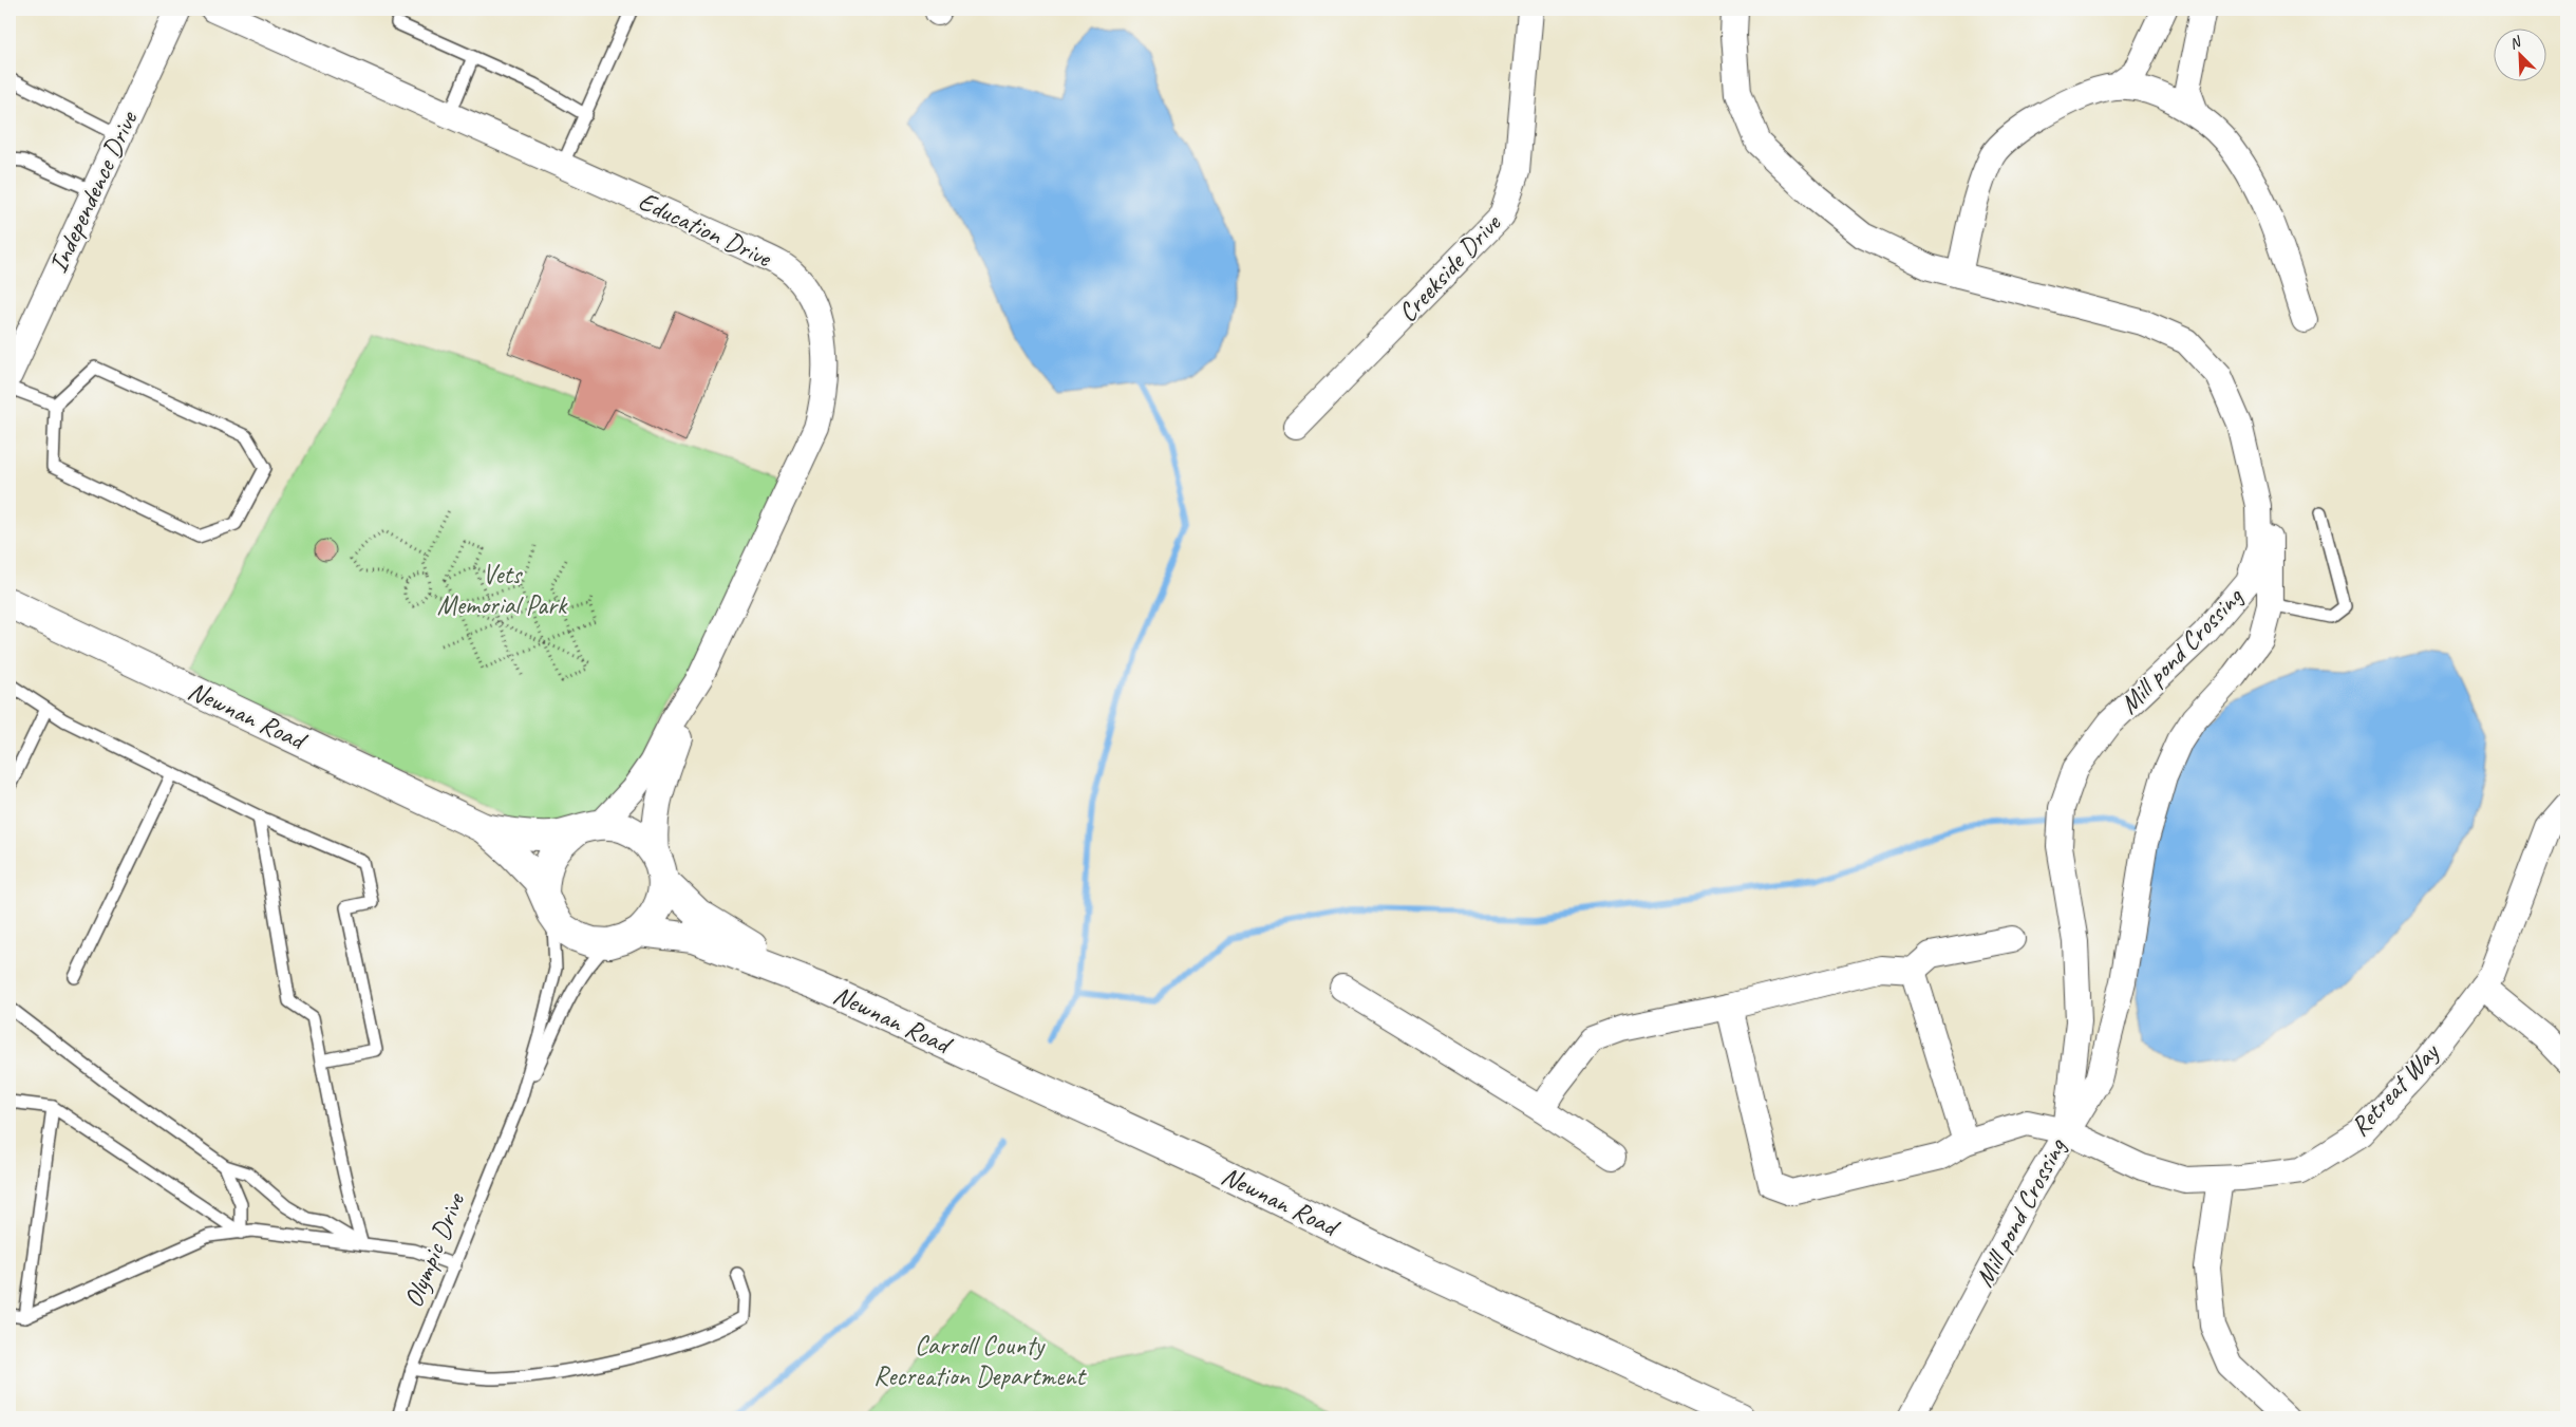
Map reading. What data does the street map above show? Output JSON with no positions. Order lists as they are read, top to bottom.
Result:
{
  "streets": {
    "main road": ["Newnan Road"],
    "street": [
      "Independence Drive",
      "Education Drive",
      "Creekside Drive",
      "Mill pond Crossing",
      "Retreat Way"
    ],
    "lane": ["Olympic Drive"]
  },
  "crossings": [
    ["Education Drive", "Newnan Road"],
    ["Mill pond Crossing", "Retreat Way"]
  ],
  "parks": ["Vets Memorial Park", "Carroll County Recreation Department"],
  "north": "top left"
}
